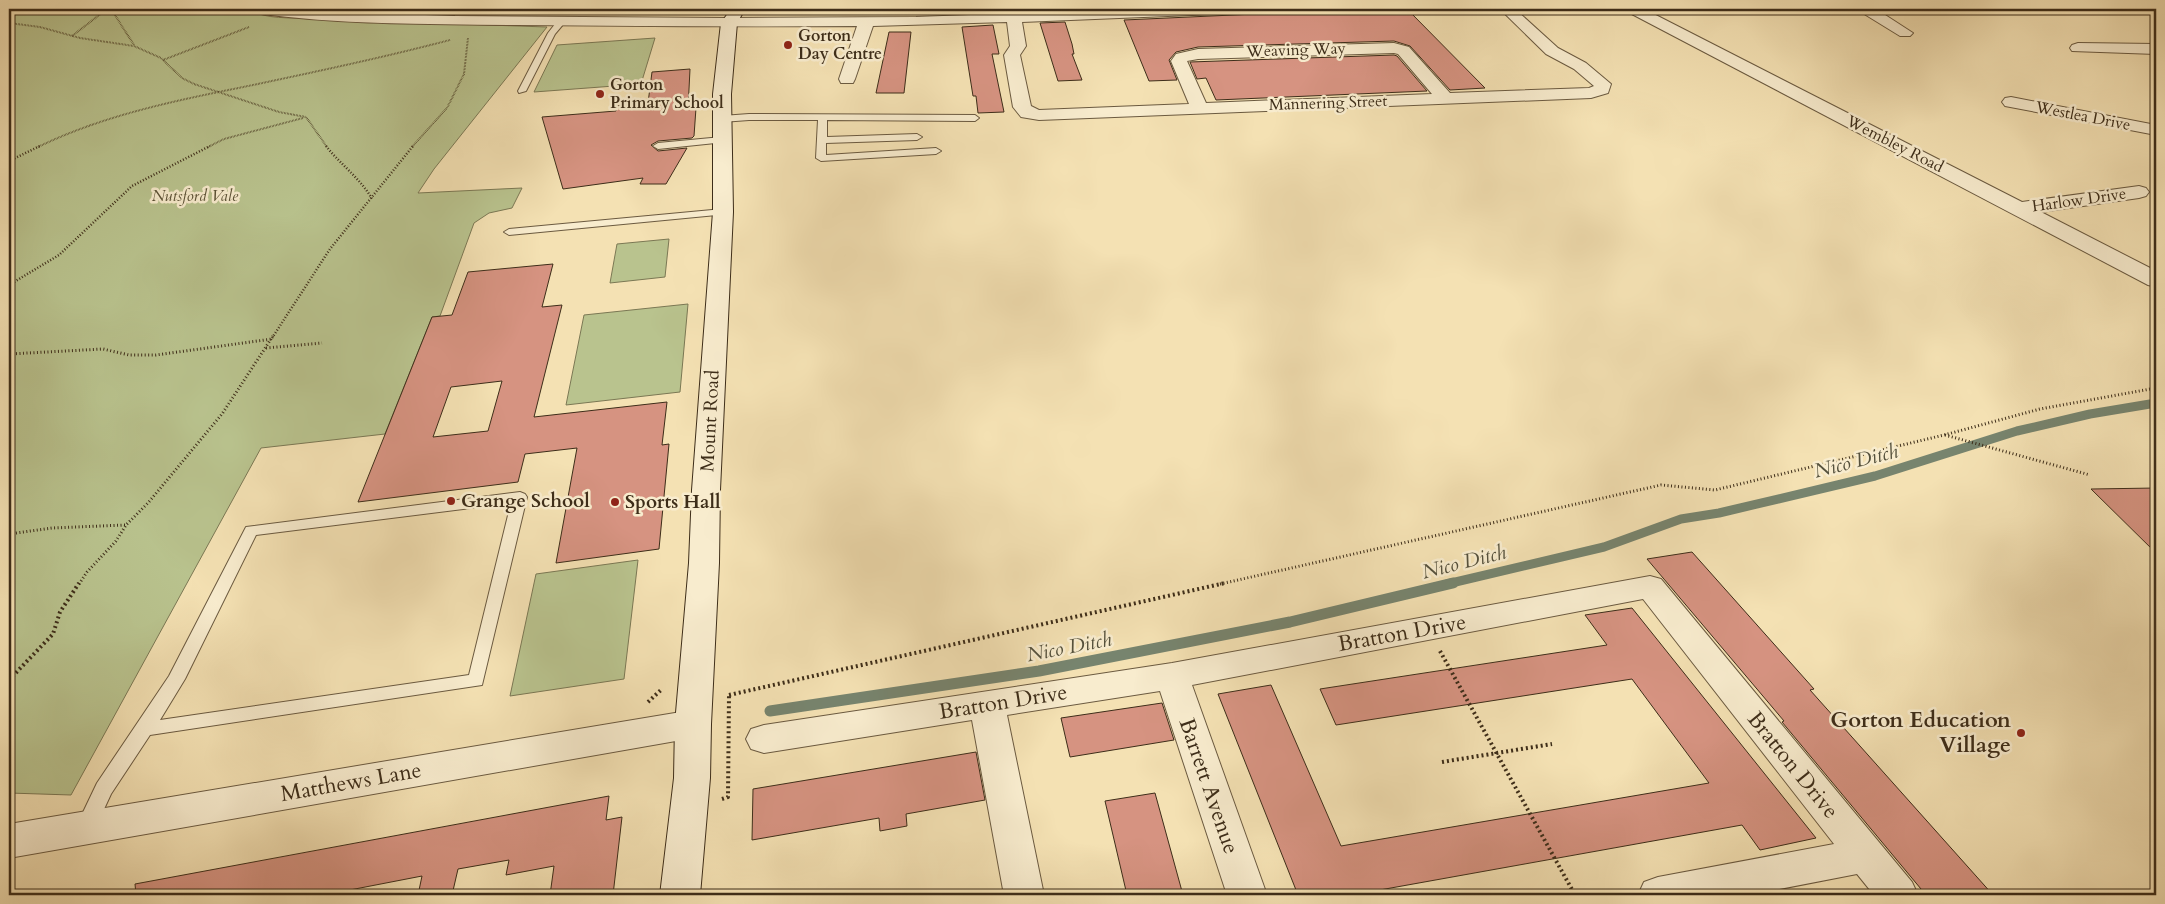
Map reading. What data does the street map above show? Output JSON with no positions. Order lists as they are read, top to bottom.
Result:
{
  "streets": {
    "street": [
      "Weaving Way",
      "Mannering Street",
      "Westlea Drive",
      "Wembley Road",
      "Harlow Drive",
      "Mount Road",
      "Bratton Drive",
      "Matthews Lane",
      "Barrett Avenue"
    ]
  },
  "crossings": [
    ["Weaving Way", "Mannering Street"],
    ["Wembley Road", "Harlow Drive"],
    ["Mount Road", "Matthews Lane"],
    ["Bratton Drive", "Barrett Avenue"]
  ],
  "water": ["Nico Ditch"],
  "parks": ["Nutsford Vale"],
  "places": [
    "Gorton Day Centre",
    "Gorton Primary School",
    "Grange School",
    "Sports Hall",
    "Gorton Education Village"
  ]
}
